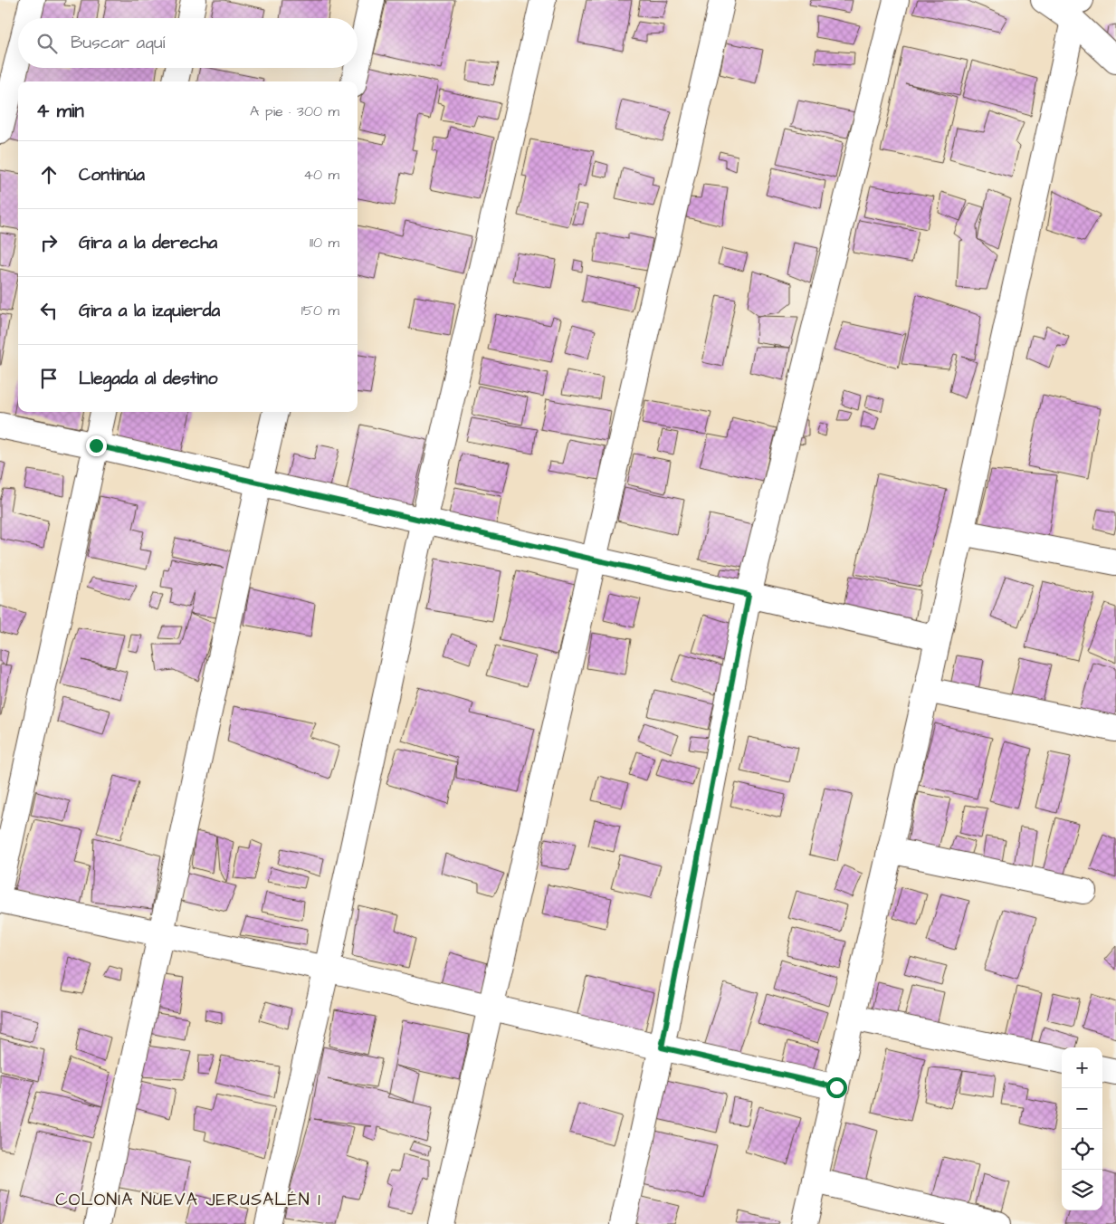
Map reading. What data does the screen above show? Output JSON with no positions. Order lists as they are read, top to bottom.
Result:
{
  "districts": ["COLONIA NUEVA JERUSALÉN 1"],
  "page": {
    "search": "Buscar aquí",
    "heading": ["4 min", "A pie · 300 m"],
    "list": [
      ["Continúa", "40 m"],
      ["Gira a la derecha", "110 m"],
      ["Gira a la izquierda", "150 m"],
      "Llegada al destino"
    ],
    "map_buttons": ["+", "−"]
  }
}
